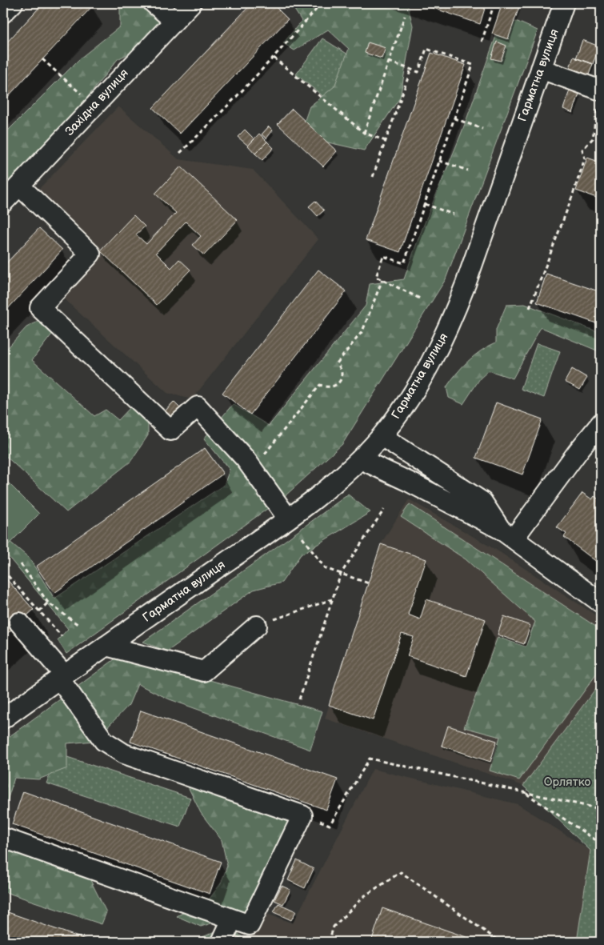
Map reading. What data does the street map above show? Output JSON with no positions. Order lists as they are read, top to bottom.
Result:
{
  "streets": {
    "street": ["Гарматна вулиця", "Західна вулиця"]
  },
  "parks": ["Орлятко"]
}
